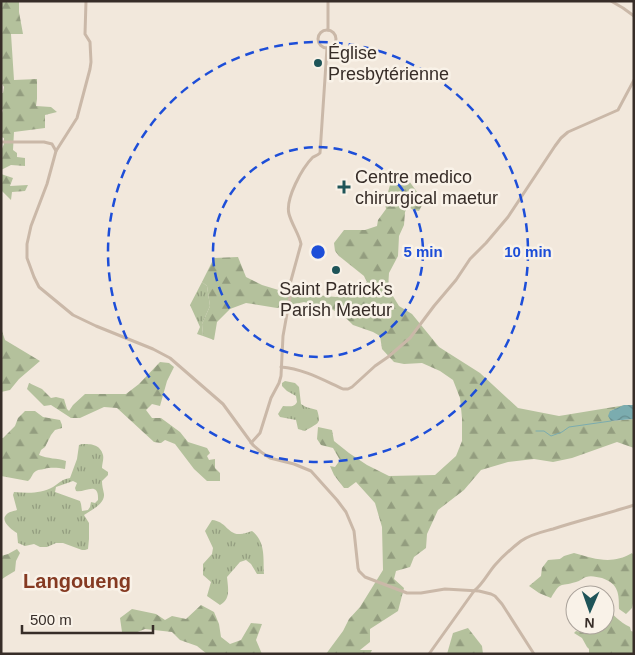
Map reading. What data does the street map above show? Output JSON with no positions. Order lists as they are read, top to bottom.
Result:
{
  "districts": ["Langoueng"],
  "places": {
    "other": ["Église Presbytérienne", "Saint Patrick's Parish Maetur"],
    "health": ["Centre medico chirurgical maetur"]
  },
  "scale_bar": "500 m",
  "north": "bottom",
  "rings": ["5 min", "10 min"]
}
